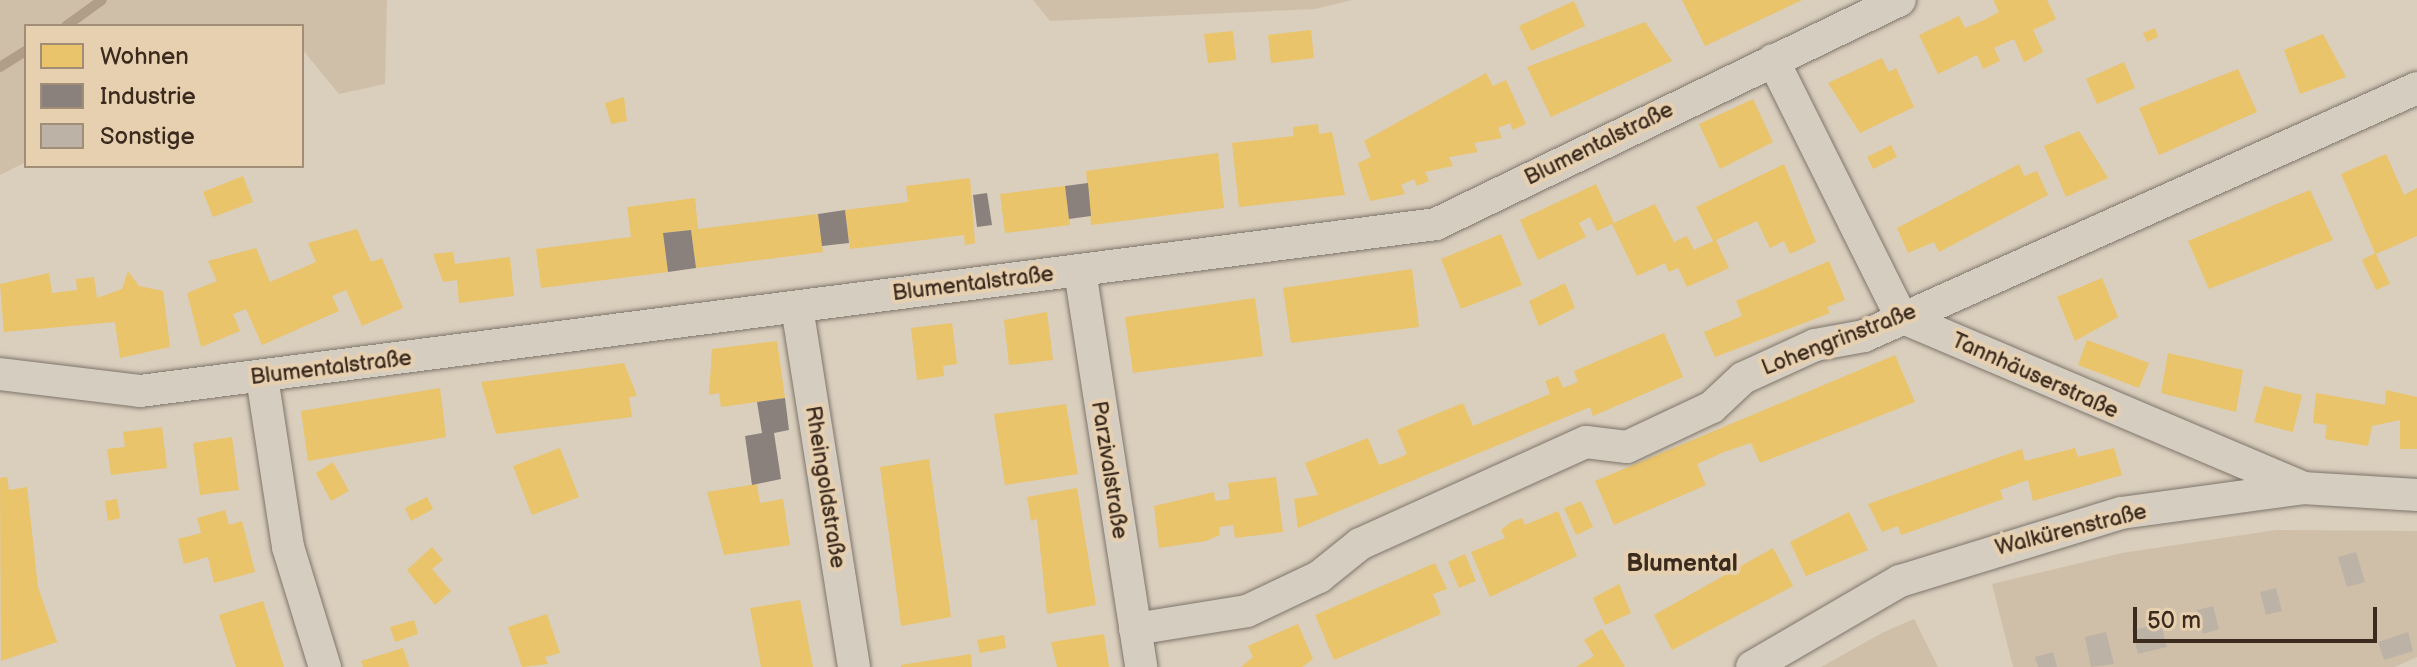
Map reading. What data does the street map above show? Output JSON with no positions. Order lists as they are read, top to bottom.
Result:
{
  "streets": {
    "street": [
      "Blumentalstraße",
      "Lohengrinstraße",
      "Tannhäuserstraße",
      "Parzivalstraße",
      "Rheingoldstraße",
      "Walkürenstraße"
    ]
  },
  "crossings": [
    ["Blumentalstraße", "Parzivalstraße"],
    ["Blumentalstraße", "Rheingoldstraße"],
    ["Lohengrinstraße", "Tannhäuserstraße"],
    ["Lohengrinstraße", "Parzivalstraße"],
    ["Tannhäuserstraße", "Walkürenstraße"]
  ],
  "districts": ["Blumental"],
  "legend": ["Wohnen", "Industrie", "Sonstige"],
  "scale_bar": "50 m"
}
